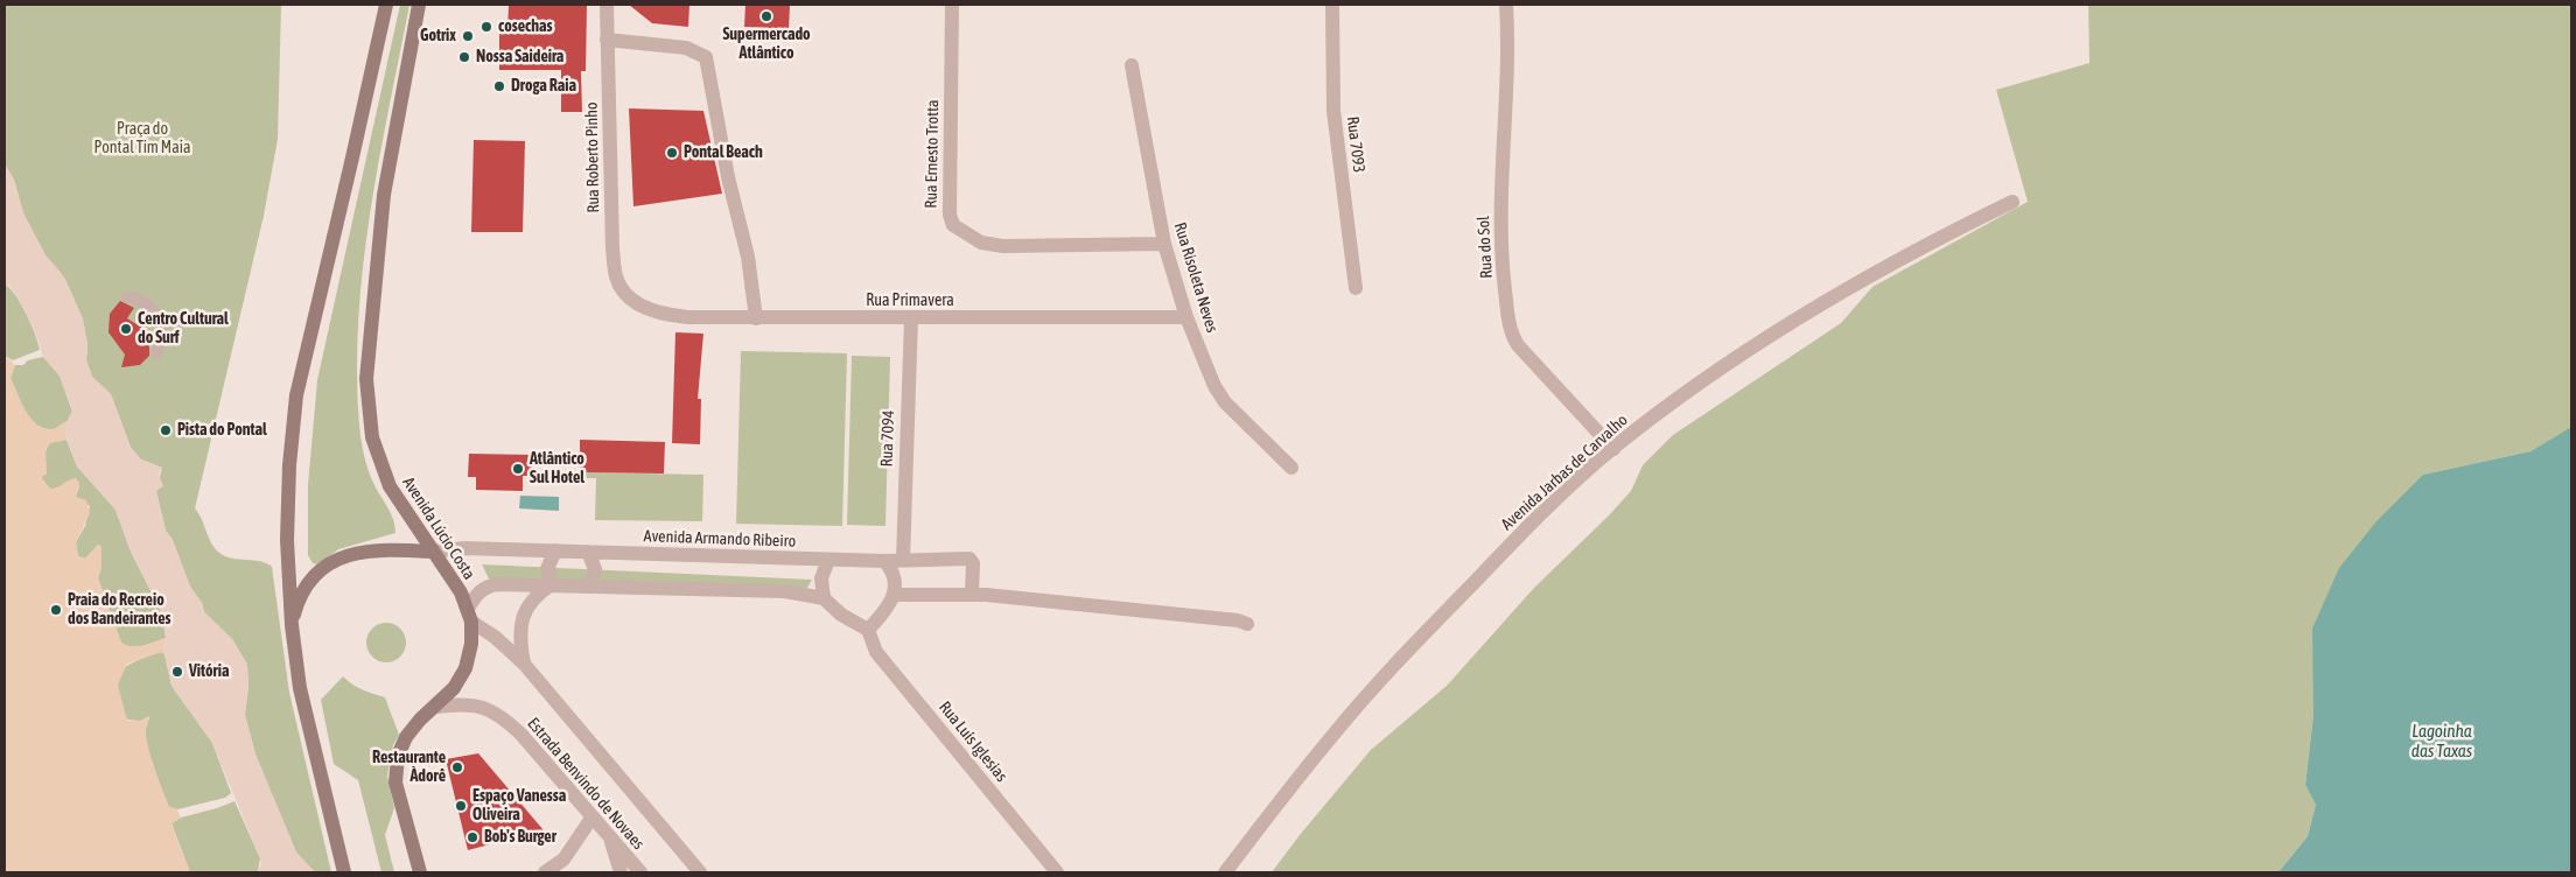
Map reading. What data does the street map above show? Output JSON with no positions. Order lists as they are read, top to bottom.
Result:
{
  "streets": {
    "main road": ["Avenida Lúcio Costa"],
    "street": [
      "Rua 7093",
      "Rua Ernesto Trotta",
      "Rua Roberto Pinho",
      "Rua do Sol",
      "Rua Risoleta Neves",
      "Rua Primavera",
      "Rua 7094",
      "Avenida Jarbas de Carvalho",
      "Avenida Armando Ribeiro",
      "Rua Luís Iglesias",
      "Estrada Benvindo de Novaes"
    ]
  },
  "crossings": [
    ["Rua Ernesto Trotta", "Rua Risoleta Neves"],
    ["Rua Roberto Pinho", "Rua Primavera"],
    ["Rua do Sol", "Avenida Jarbas de Carvalho"],
    ["Rua Risoleta Neves", "Rua Primavera"],
    ["Rua Primavera", "Rua 7094"],
    ["Rua 7094", "Avenida Armando Ribeiro"],
    ["Avenida Lúcio Costa", "Avenida Armando Ribeiro"],
    ["Avenida Lúcio Costa", "Estrada Benvindo de Novaes"],
    ["Avenida Armando Ribeiro", "Rua Luís Iglesias"]
  ],
  "water": ["Lagoinha das Taxas"],
  "parks": ["Praça do Pontal Tim Maia"],
  "places": [
    "Supermercado Atlântico",
    "cosechas",
    "Gotrix",
    "Nossa Saideira",
    "Droga Raia",
    "Pontal Beach",
    "Centro Cultural do Surf",
    "Pista do Pontal",
    "Atlântico Sul Hotel",
    "Praia do Recreio dos Bandeirantes",
    "Vitória",
    "Restaurante Àdorê",
    "Espaço Vanessa Oliveira",
    "Bob's Burger"
  ]
}
